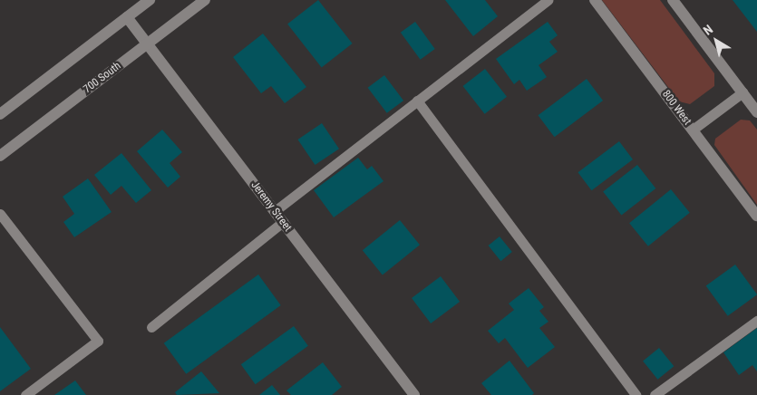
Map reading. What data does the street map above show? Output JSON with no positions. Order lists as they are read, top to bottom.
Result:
{
  "streets": {
    "street": ["700 South", "800 West", "Jeremy Street"]
  },
  "crossings": [
    ["700 South", "Jeremy Street"]
  ],
  "north": "top left"
}
